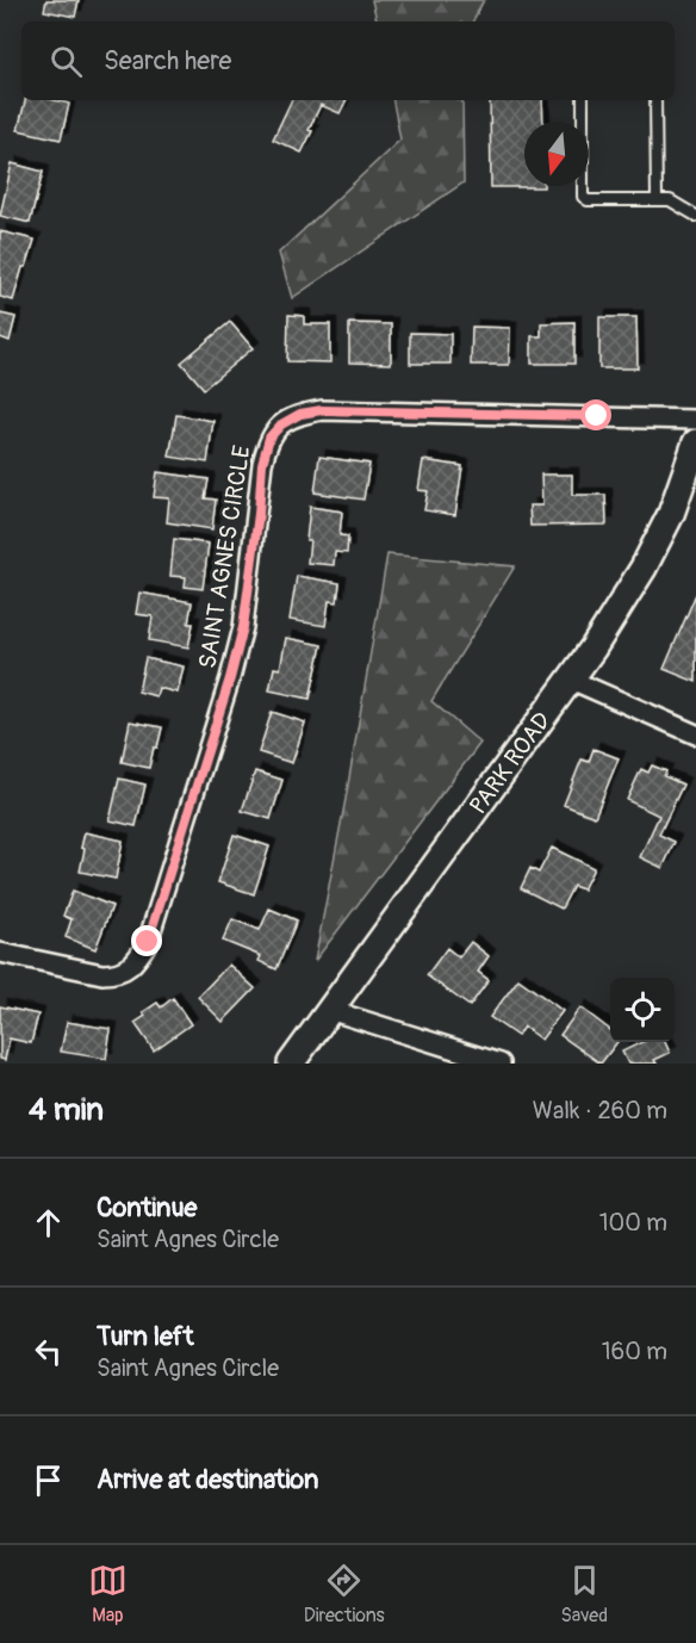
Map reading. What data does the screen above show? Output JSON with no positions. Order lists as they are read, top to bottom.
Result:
{
  "streets": {
    "street": ["SAINT AGNES CIRCLE", "PARK ROAD"]
  },
  "north": "bottom",
  "page": {
    "search": "Search here",
    "heading": ["4 min", "Walk · 260 m"],
    "list": [
      ["Continue", "Saint Agnes Circle", "100 m"],
      ["Turn left", "Saint Agnes Circle", "160 m"],
      "Arrive at destination"
    ],
    "nav": ["Map", "Directions", "Saved"]
  }
}
